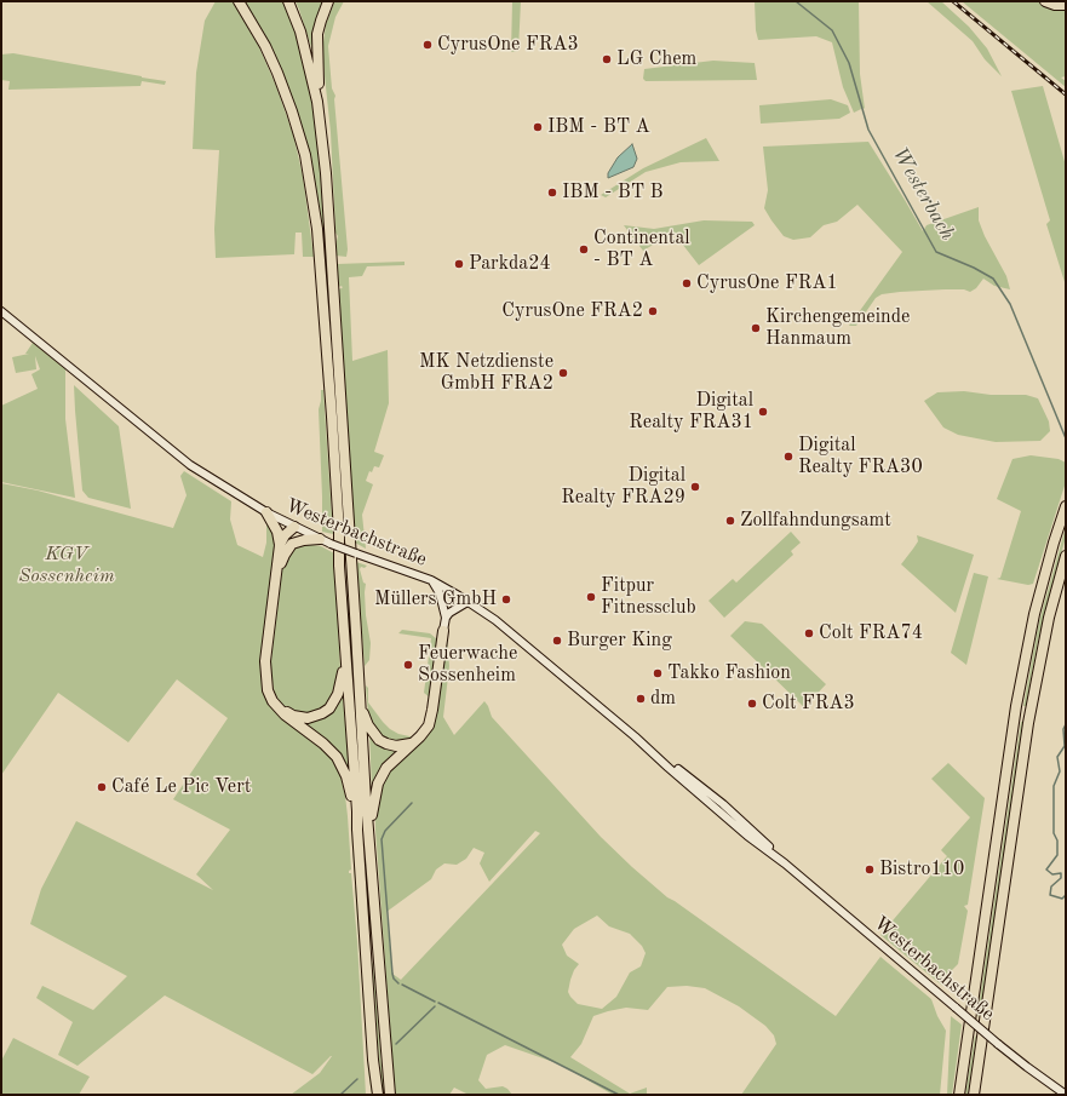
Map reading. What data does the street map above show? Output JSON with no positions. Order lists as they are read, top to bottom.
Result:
{
  "streets": {
    "main road": ["Westerbachstraße"]
  },
  "water": ["Westerbach"],
  "parks": ["KGV Sossenheim"],
  "places": [
    "CyrusOne FRA3",
    "LG Chem",
    "IBM - BT A",
    "IBM - BT B",
    "Continental - BT A",
    "Parkda24",
    "CyrusOne FRA1",
    "CyrusOne FRA2",
    "Kirchengemeinde Hanmaum",
    "MK Netzdienste GmbH FRA2",
    "Digital Realty FRA31",
    "Digital Realty FRA30",
    "Digital Realty FRA29",
    "Zollfahndungsamt",
    "Fitpur Fitnessclub",
    "Müllers GmbH",
    "Colt FRA74",
    "Burger King",
    "Feuerwache Sossenheim",
    "Takko Fashion",
    "dm",
    "Colt FRA3",
    "Café Le Pic Vert",
    "Bistro110"
  ]
}
